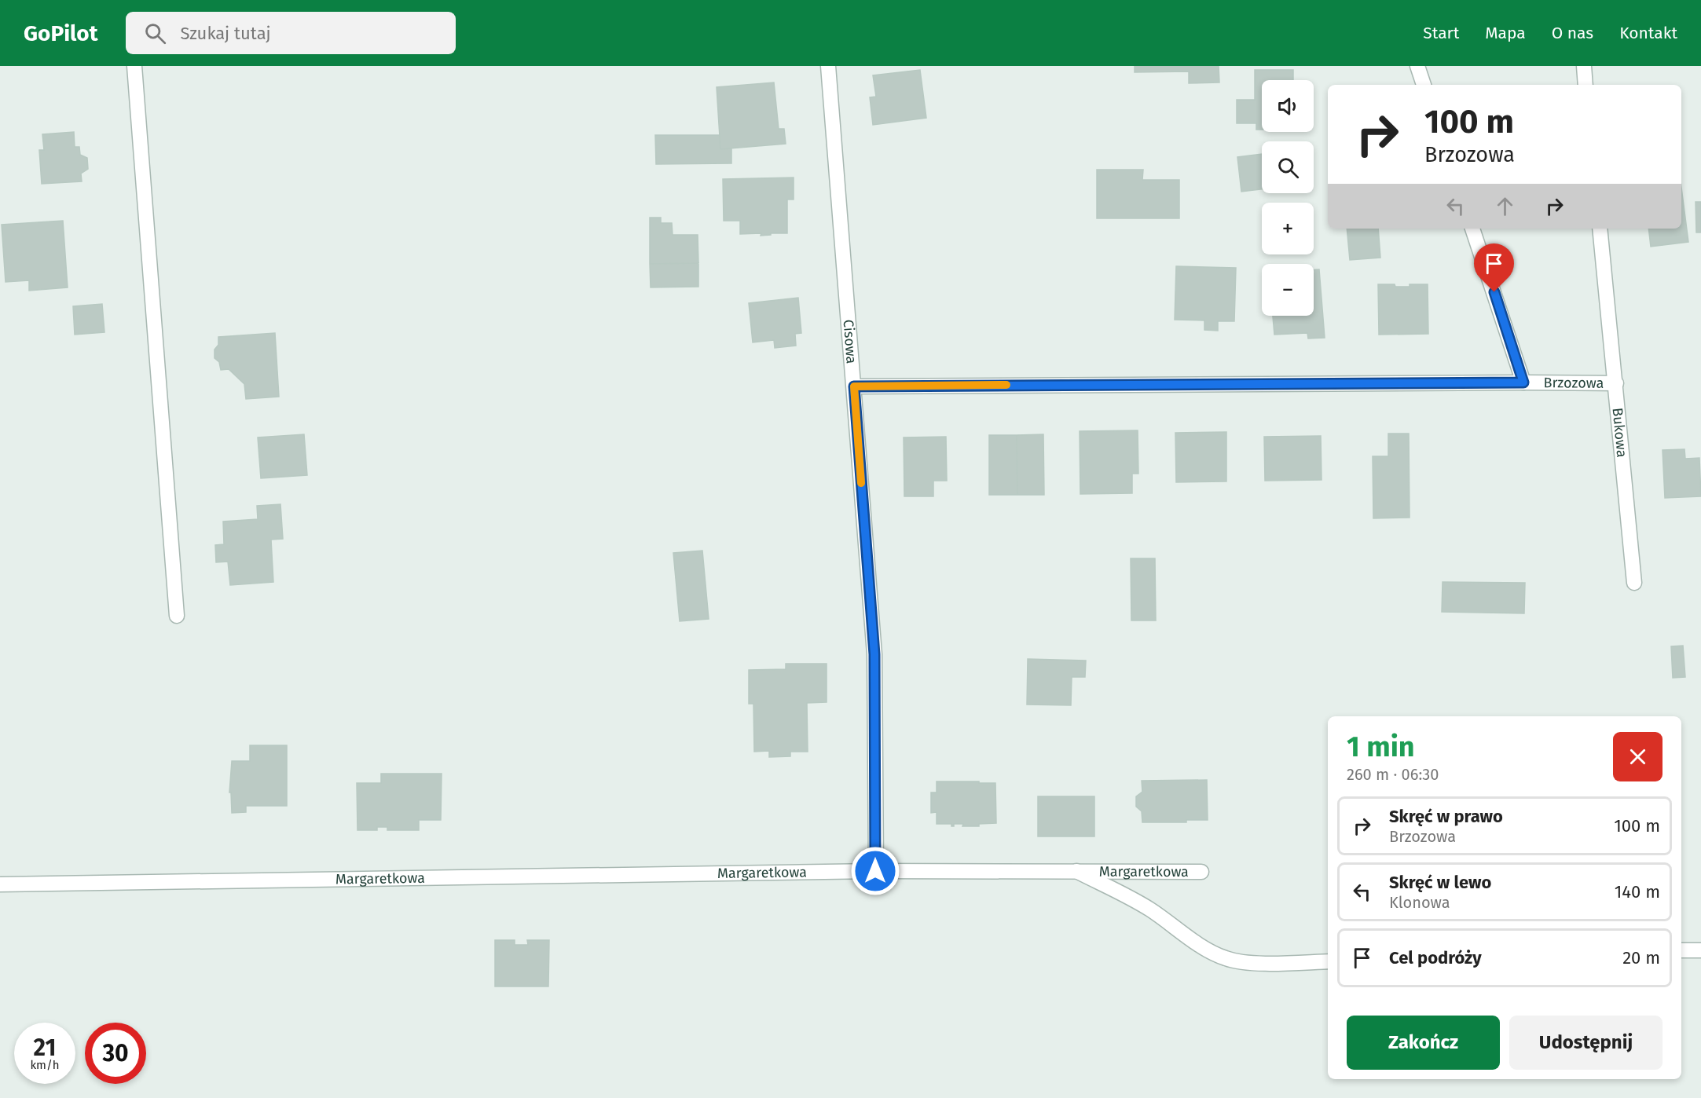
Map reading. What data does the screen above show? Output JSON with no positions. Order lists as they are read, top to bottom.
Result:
{
  "streets": {
    "street": [
      "Cisowa",
      "Brzozowa",
      "Bukowa",
      "Margaretkowa"
    ]
  },
  "crossings": [
    ["Cisowa", "Brzozowa"],
    ["Cisowa", "Margaretkowa"],
    ["Brzozowa", "Bukowa"]
  ],
  "page": {
    "header": "GoPilot",
    "search": "Szukaj tutaj",
    "nav": [
      "Start",
      "Mapa",
      "O nas",
      "Kontakt"
    ],
    "map_buttons": ["+", "−"],
    "turn": ["100 m", "Brzozowa"],
    "heading": ["1 min", "260 m · 06:30"],
    "list": [
      {
        "name": "Skręć w prawo",
        "note": "Brzozowa",
        "value": "100 m"
      },
      {
        "name": "Skręć w lewo",
        "note": "Klonowa",
        "value": "140 m"
      },
      {
        "name": "Cel podróży",
        "value": "20 m"
      }
    ],
    "buttons": ["Zakończ", "Udostępnij"],
    "speed": "21 km/h",
    "limit": "30"
  }
}
